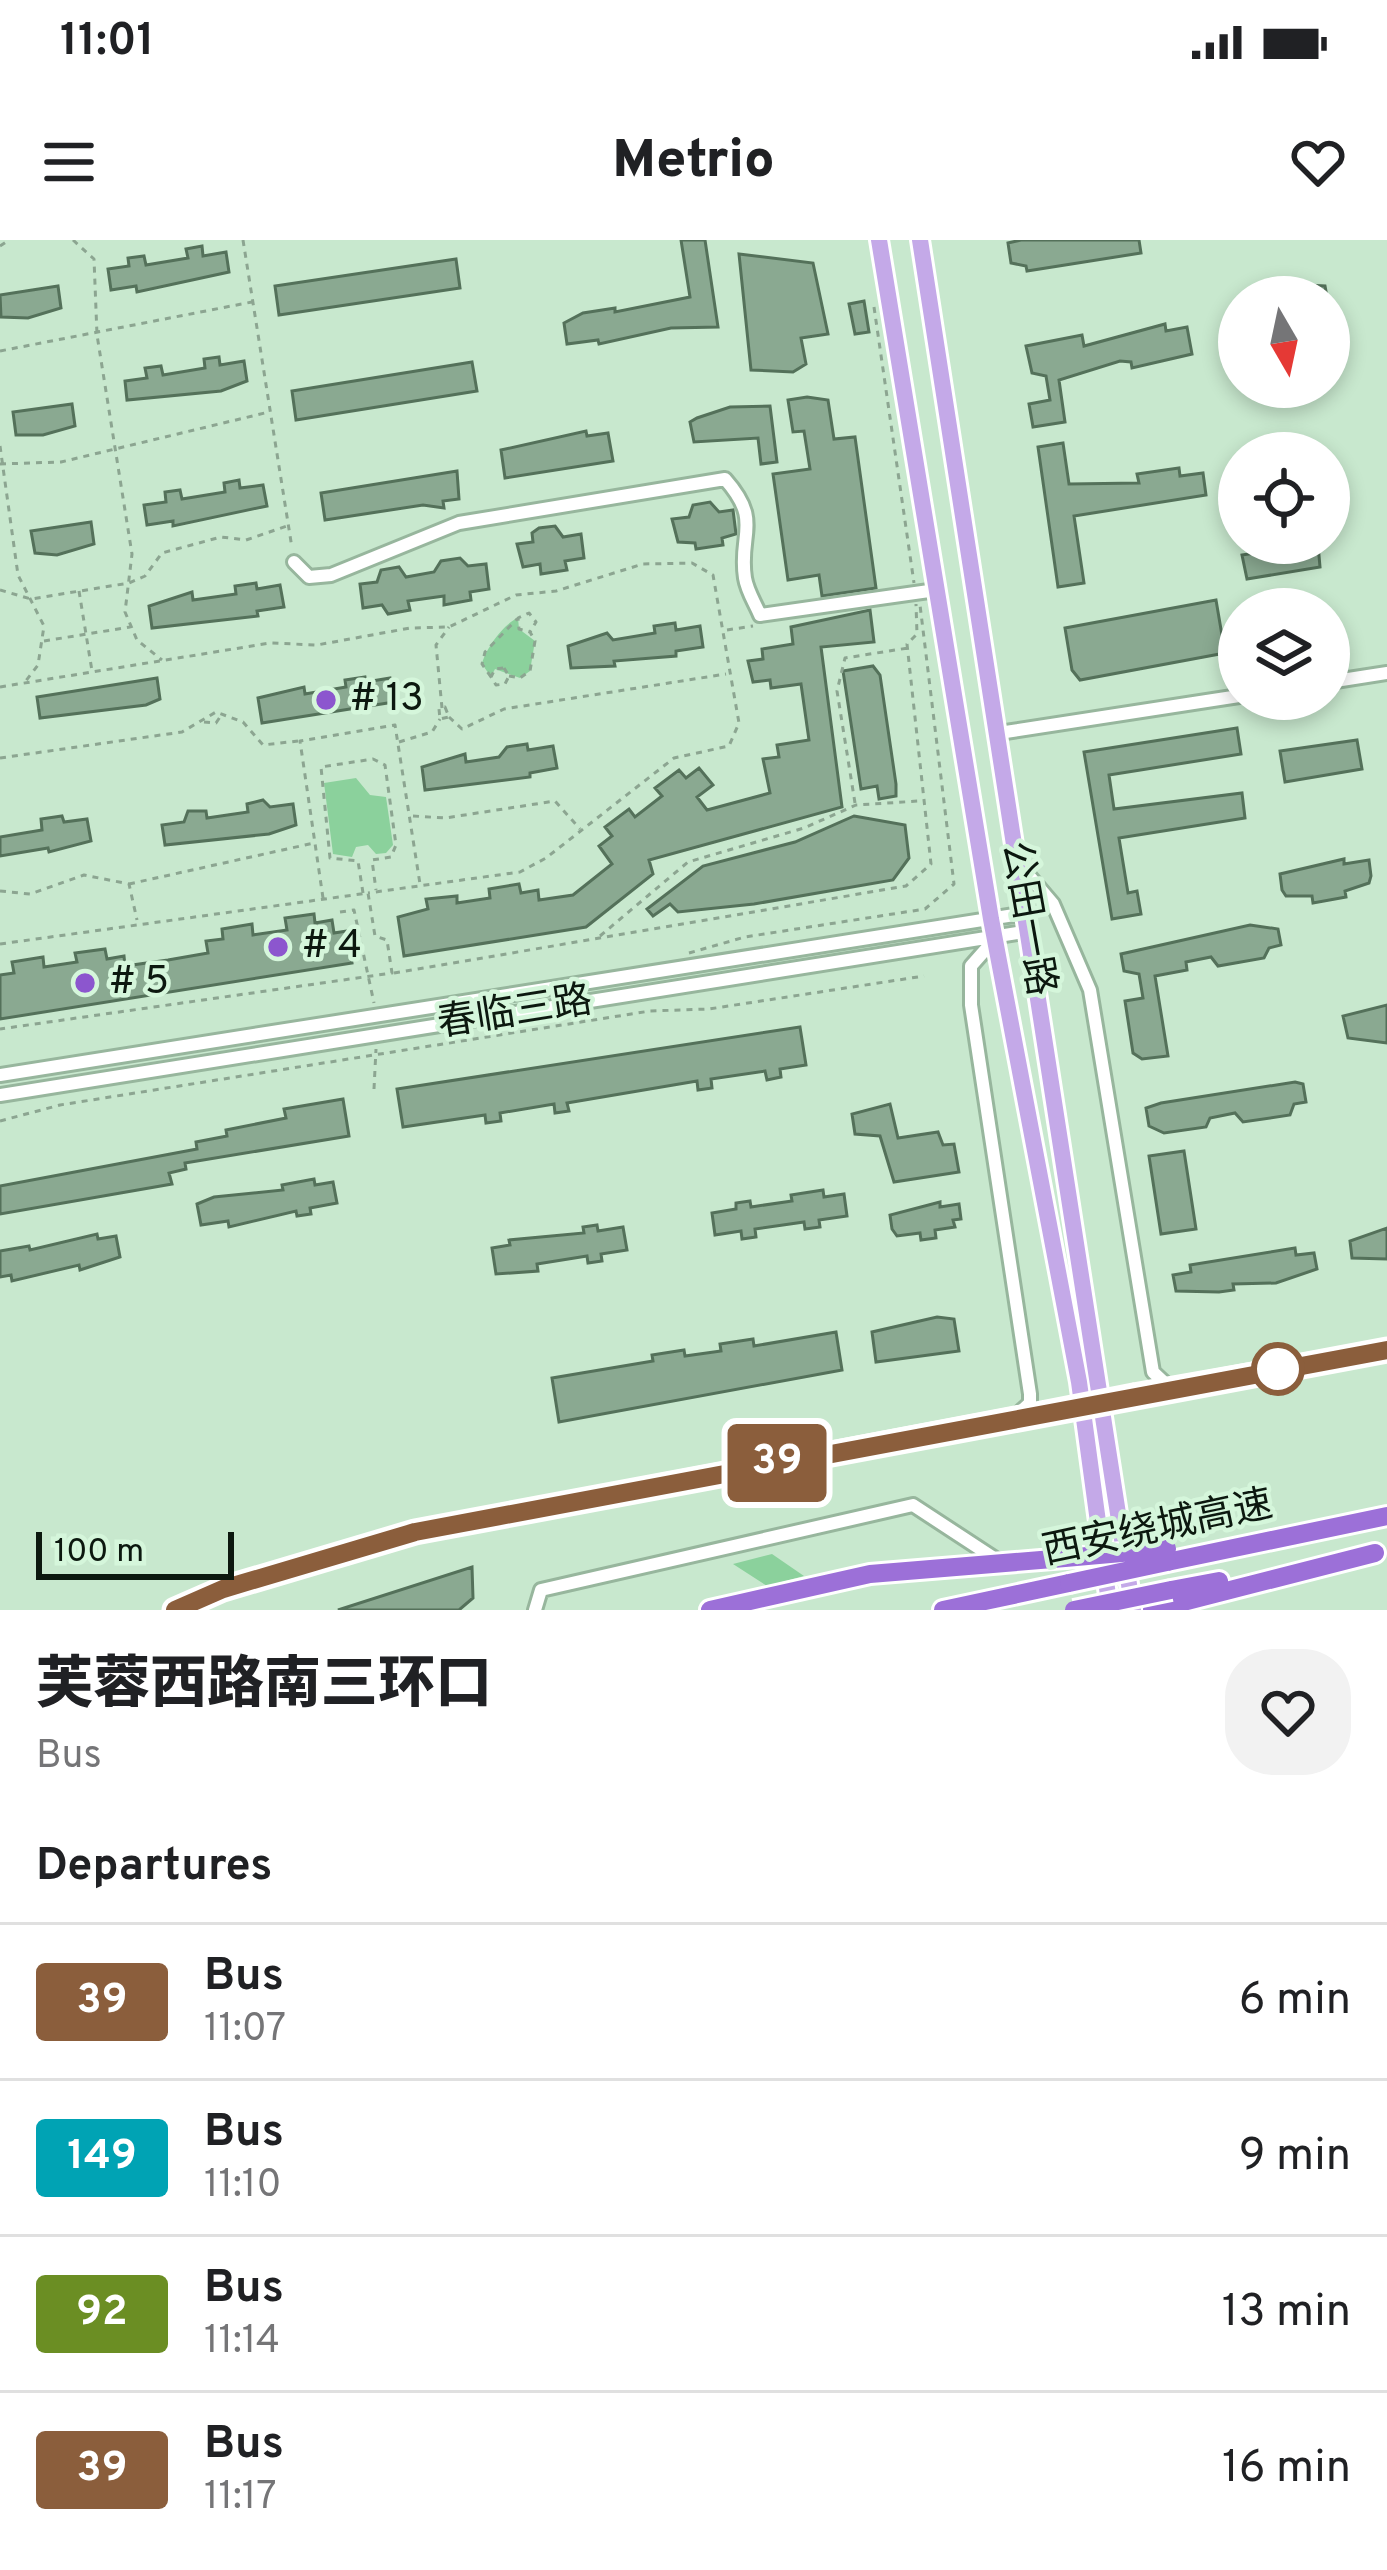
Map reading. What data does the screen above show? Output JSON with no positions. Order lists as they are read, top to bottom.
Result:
{
  "streets": {
    "highway": ["西安绕城高速"],
    "main road": ["公田一路"],
    "street": ["春临三路"]
  },
  "crossings": [
    ["公田一路", "春临三路"]
  ],
  "places": ["# 13", "# 4", "# 5"],
  "lines": ["bus line 39"],
  "scale_bar": "100 m",
  "north": "bottom",
  "page": {
    "status": "11:01",
    "header": "Metrio",
    "on_map": "39",
    "scale": "100 m",
    "heading": [
      ["芙蓉西路南三环口", "Bus"],
      "Departures"
    ],
    "list": [
      {
        "mark": "39",
        "name": "Bus",
        "note": "11:07",
        "value": "6 min"
      },
      {
        "mark": "149",
        "name": "Bus",
        "note": "11:10",
        "value": "9 min"
      },
      {
        "mark": "92",
        "name": "Bus",
        "note": "11:14",
        "value": "13 min"
      },
      {
        "mark": "39",
        "name": "Bus",
        "note": "11:17",
        "value": "16 min"
      }
    ]
  }
}
